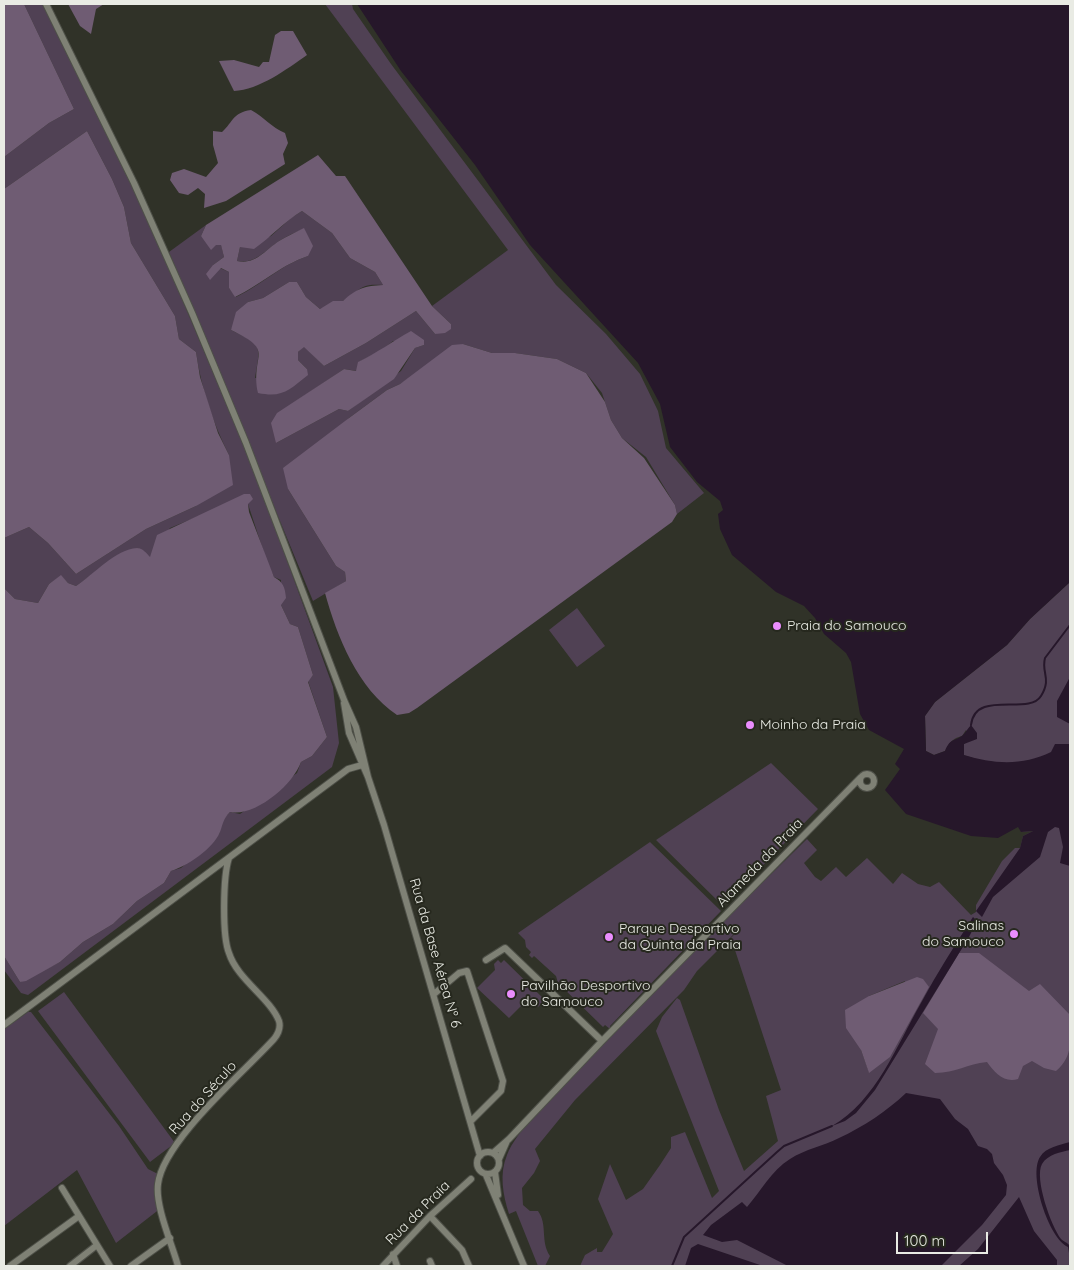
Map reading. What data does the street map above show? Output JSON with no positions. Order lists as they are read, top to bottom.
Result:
{
  "streets": {
    "street": [
      "Alameda da Praia",
      "Rua da Base Aérea Nº 6",
      "Rua do Século",
      "Rua da Praia"
    ]
  },
  "places": [
    "Praia do Samouco",
    "Moinho da Praia",
    "Salinas do Samouco",
    "Parque Desportivo da Quinta da Praia",
    "Pavilhão Desportivo do Samouco"
  ],
  "scale_bar": "100 m"
}
